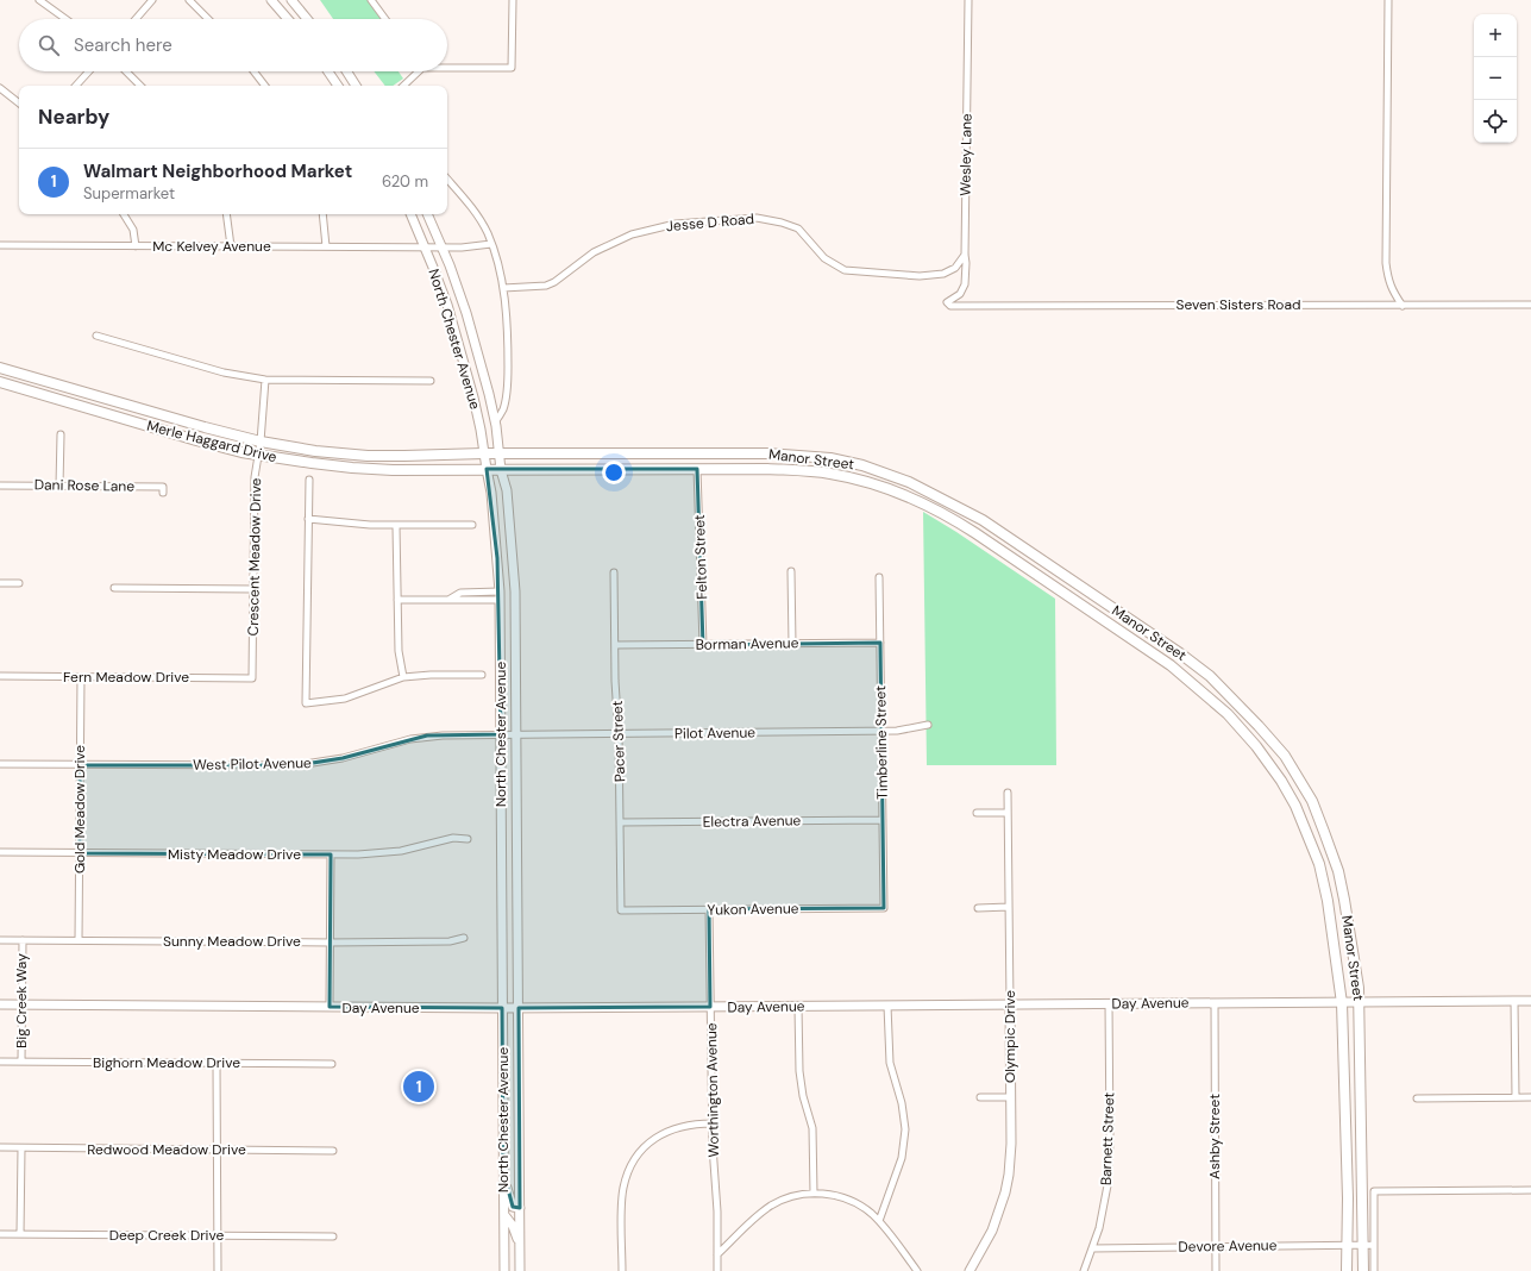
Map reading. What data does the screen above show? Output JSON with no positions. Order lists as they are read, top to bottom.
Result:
{
  "streets": {
    "main road": [
      "North Chester Avenue",
      "Merle Haggard Drive",
      "Manor Street",
      "Day Avenue",
      "Olympic Drive"
    ],
    "street": [
      "Wesley Lane",
      "Jesse D Road",
      "Mc Kelvey Avenue",
      "Seven Sisters Road",
      "Dani Rose Lane",
      "Crescent Meadow Drive",
      "Felton Street",
      "Borman Avenue",
      "Fern Meadow Drive",
      "Pilot Avenue",
      "Pacer Street",
      "Timberline Street",
      "West Pilot Avenue",
      "Gold Meadow Drive",
      "Electra Avenue",
      "Misty Meadow Drive",
      "Yukon Avenue",
      "Sunny Meadow Drive",
      "Big Creek Way",
      "Bighorn Meadow Drive",
      "Worthington Avenue",
      "Ashby Street",
      "Barnett Street",
      "Redwood Meadow Drive",
      "Deep Creek Drive",
      "Devore Avenue"
    ]
  },
  "crossings": [
    ["Wesley Lane", "Jesse D Road"],
    ["Wesley Lane", "Seven Sisters Road"],
    ["Mc Kelvey Avenue", "North Chester Avenue"],
    ["North Chester Avenue", "Merle Haggard Drive"],
    ["North Chester Avenue", "Manor Street"],
    ["North Chester Avenue", "Pilot Avenue"],
    ["North Chester Avenue", "West Pilot Avenue"],
    ["North Chester Avenue", "Day Avenue"],
    ["Merle Haggard Drive", "Manor Street"],
    ["Merle Haggard Drive", "Crescent Meadow Drive"],
    ["Manor Street", "Felton Street"],
    ["Manor Street", "Day Avenue"],
    ["Manor Street", "Devore Avenue"],
    ["Crescent Meadow Drive", "Fern Meadow Drive"],
    ["Felton Street", "Borman Avenue"],
    ["Borman Avenue", "Pacer Street"],
    ["Borman Avenue", "Timberline Street"],
    ["Fern Meadow Drive", "Gold Meadow Drive"],
    ["Pilot Avenue", "Pacer Street"],
    ["Pilot Avenue", "Timberline Street"],
    ["Pilot Avenue", "West Pilot Avenue"],
    ["Pacer Street", "Electra Avenue"],
    ["Pacer Street", "Yukon Avenue"],
    ["Timberline Street", "Electra Avenue"],
    ["Timberline Street", "Yukon Avenue"],
    ["West Pilot Avenue", "Gold Meadow Drive"],
    ["Gold Meadow Drive", "Misty Meadow Drive"],
    ["Gold Meadow Drive", "Sunny Meadow Drive"],
    ["Yukon Avenue", "Worthington Avenue"],
    ["Sunny Meadow Drive", "Big Creek Way"],
    ["Big Creek Way", "Day Avenue"],
    ["Big Creek Way", "Bighorn Meadow Drive"],
    ["Day Avenue", "Olympic Drive"],
    ["Day Avenue", "Worthington Avenue"],
    ["Day Avenue", "Ashby Street"],
    ["Day Avenue", "Barnett Street"],
    ["Ashby Street", "Devore Avenue"],
    ["Barnett Street", "Devore Avenue"]
  ],
  "page": {
    "map_buttons": ["+", "−"],
    "search": "Search here",
    "heading": "Nearby",
    "list": [
      {
        "mark": "1",
        "name": "Walmart Neighborhood Market",
        "note": "Supermarket",
        "value": "620 m"
      }
    ],
    "pins": "1"
  }
}
